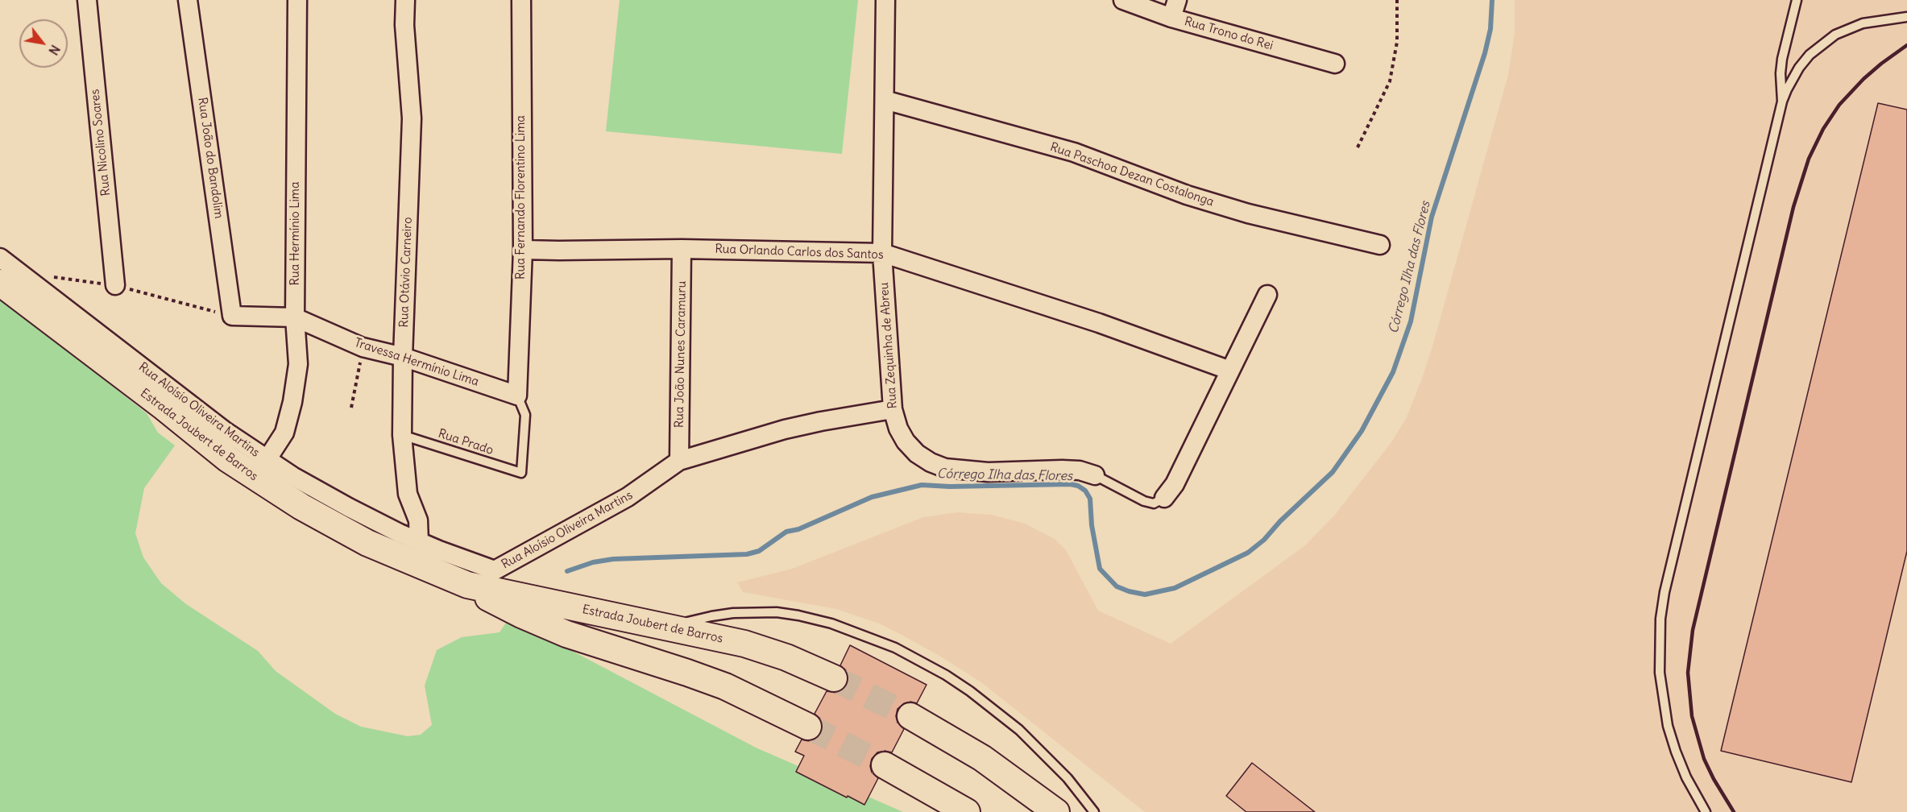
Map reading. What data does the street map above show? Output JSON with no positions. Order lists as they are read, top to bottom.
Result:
{
  "streets": {
    "main road": ["Estrada Joubert de Barros"],
    "street": [
      "Rua Trono do Rei",
      "Rua Nicolino Soares",
      "Rua João do Bandolim",
      "Rua Paschoa Dezan Costalonga",
      "Rua Fernando Florentino Lima",
      "Rua Hermínio Lima",
      "Rua Orlando Carlos dos Santos",
      "Rua Otávio Carneiro",
      "Rua Zequinha de Abreu",
      "Rua João Nunes Caramuru",
      "Travessa Hermínio Lima",
      "Rua Aloísio Oliveira Martins"
    ],
    "lane": ["Rua Prado"]
  },
  "crossings": [
    ["Rua João do Bandolim", "Travessa Hermínio Lima"],
    ["Rua Paschoa Dezan Costalonga", "Rua Zequinha de Abreu"],
    ["Rua Fernando Florentino Lima", "Rua Orlando Carlos dos Santos"],
    ["Rua Fernando Florentino Lima", "Travessa Hermínio Lima"],
    ["Rua Fernando Florentino Lima", "Rua Prado"],
    ["Rua Hermínio Lima", "Travessa Hermínio Lima"],
    ["Rua Hermínio Lima", "Rua Aloísio Oliveira Martins"],
    ["Rua Orlando Carlos dos Santos", "Rua Zequinha de Abreu"],
    ["Rua Orlando Carlos dos Santos", "Rua João Nunes Caramuru"],
    ["Rua Otávio Carneiro", "Travessa Hermínio Lima"],
    ["Rua Otávio Carneiro", "Rua Aloísio Oliveira Martins"],
    ["Rua Otávio Carneiro", "Rua Prado"],
    ["Rua Zequinha de Abreu", "Rua Aloísio Oliveira Martins"],
    ["Rua João Nunes Caramuru", "Rua Aloísio Oliveira Martins"],
    ["Travessa Hermínio Lima", "Rua Prado"]
  ],
  "water": ["Córrego Ilha das Flores"],
  "north": "bottom right"
}
